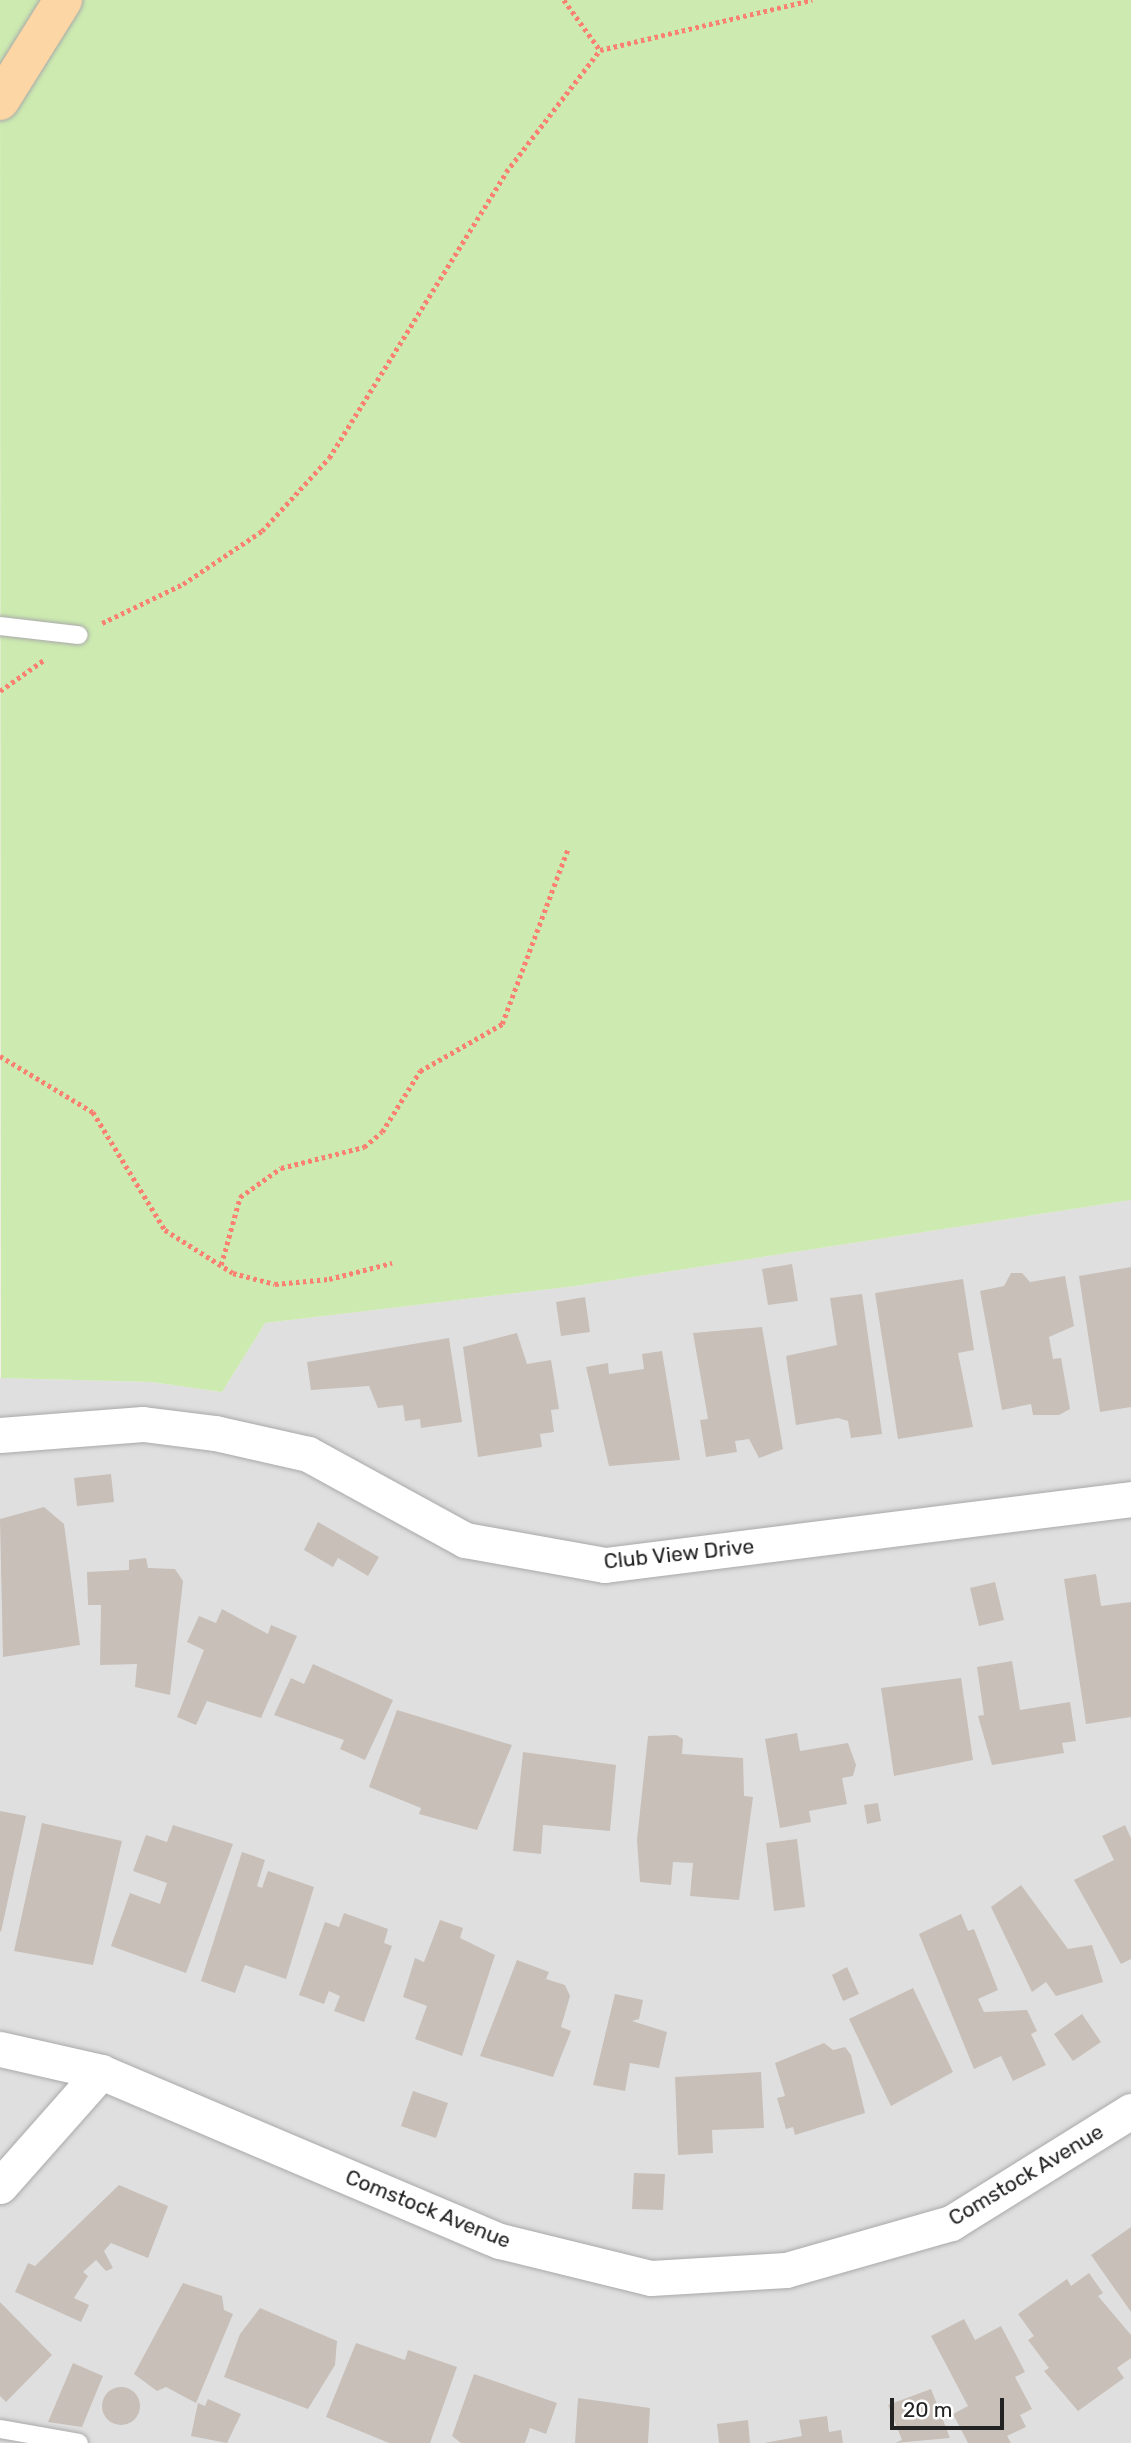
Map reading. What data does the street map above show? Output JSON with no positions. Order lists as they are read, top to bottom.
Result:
{
  "streets": {
    "street": ["Club View Drive", "Comstock Avenue"]
  },
  "scale_bar": "20 m"
}
